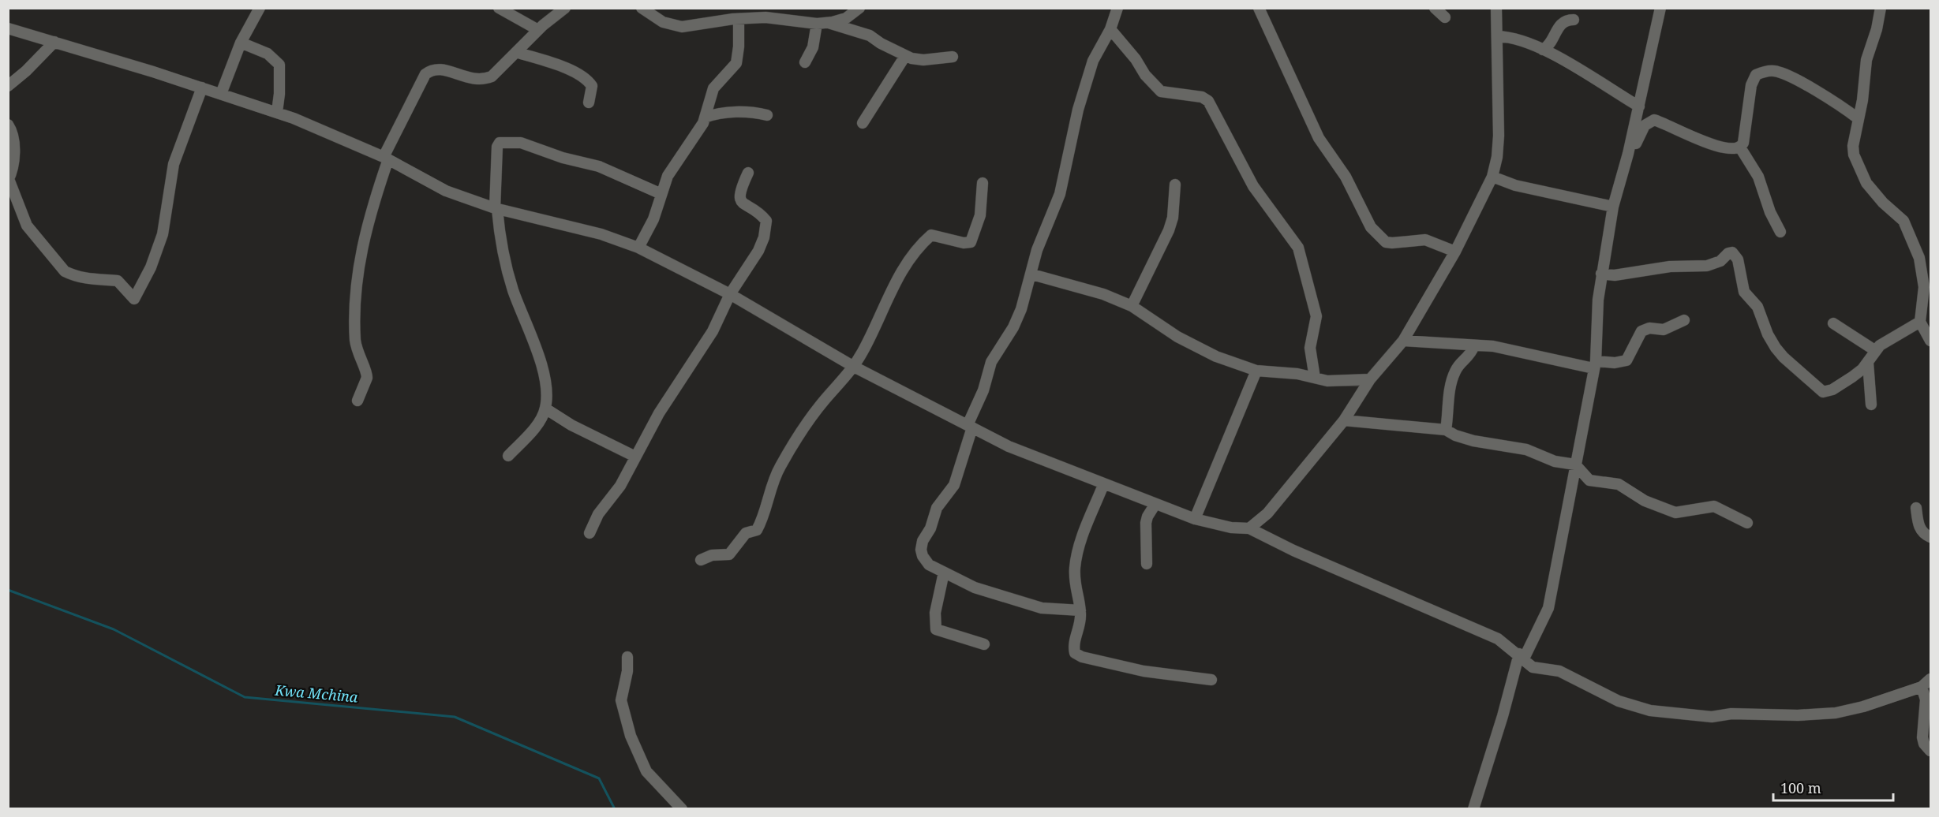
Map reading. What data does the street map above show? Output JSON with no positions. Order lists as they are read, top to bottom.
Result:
{
  "water": ["Kwa Mchina"],
  "scale_bar": "100 m"
}
